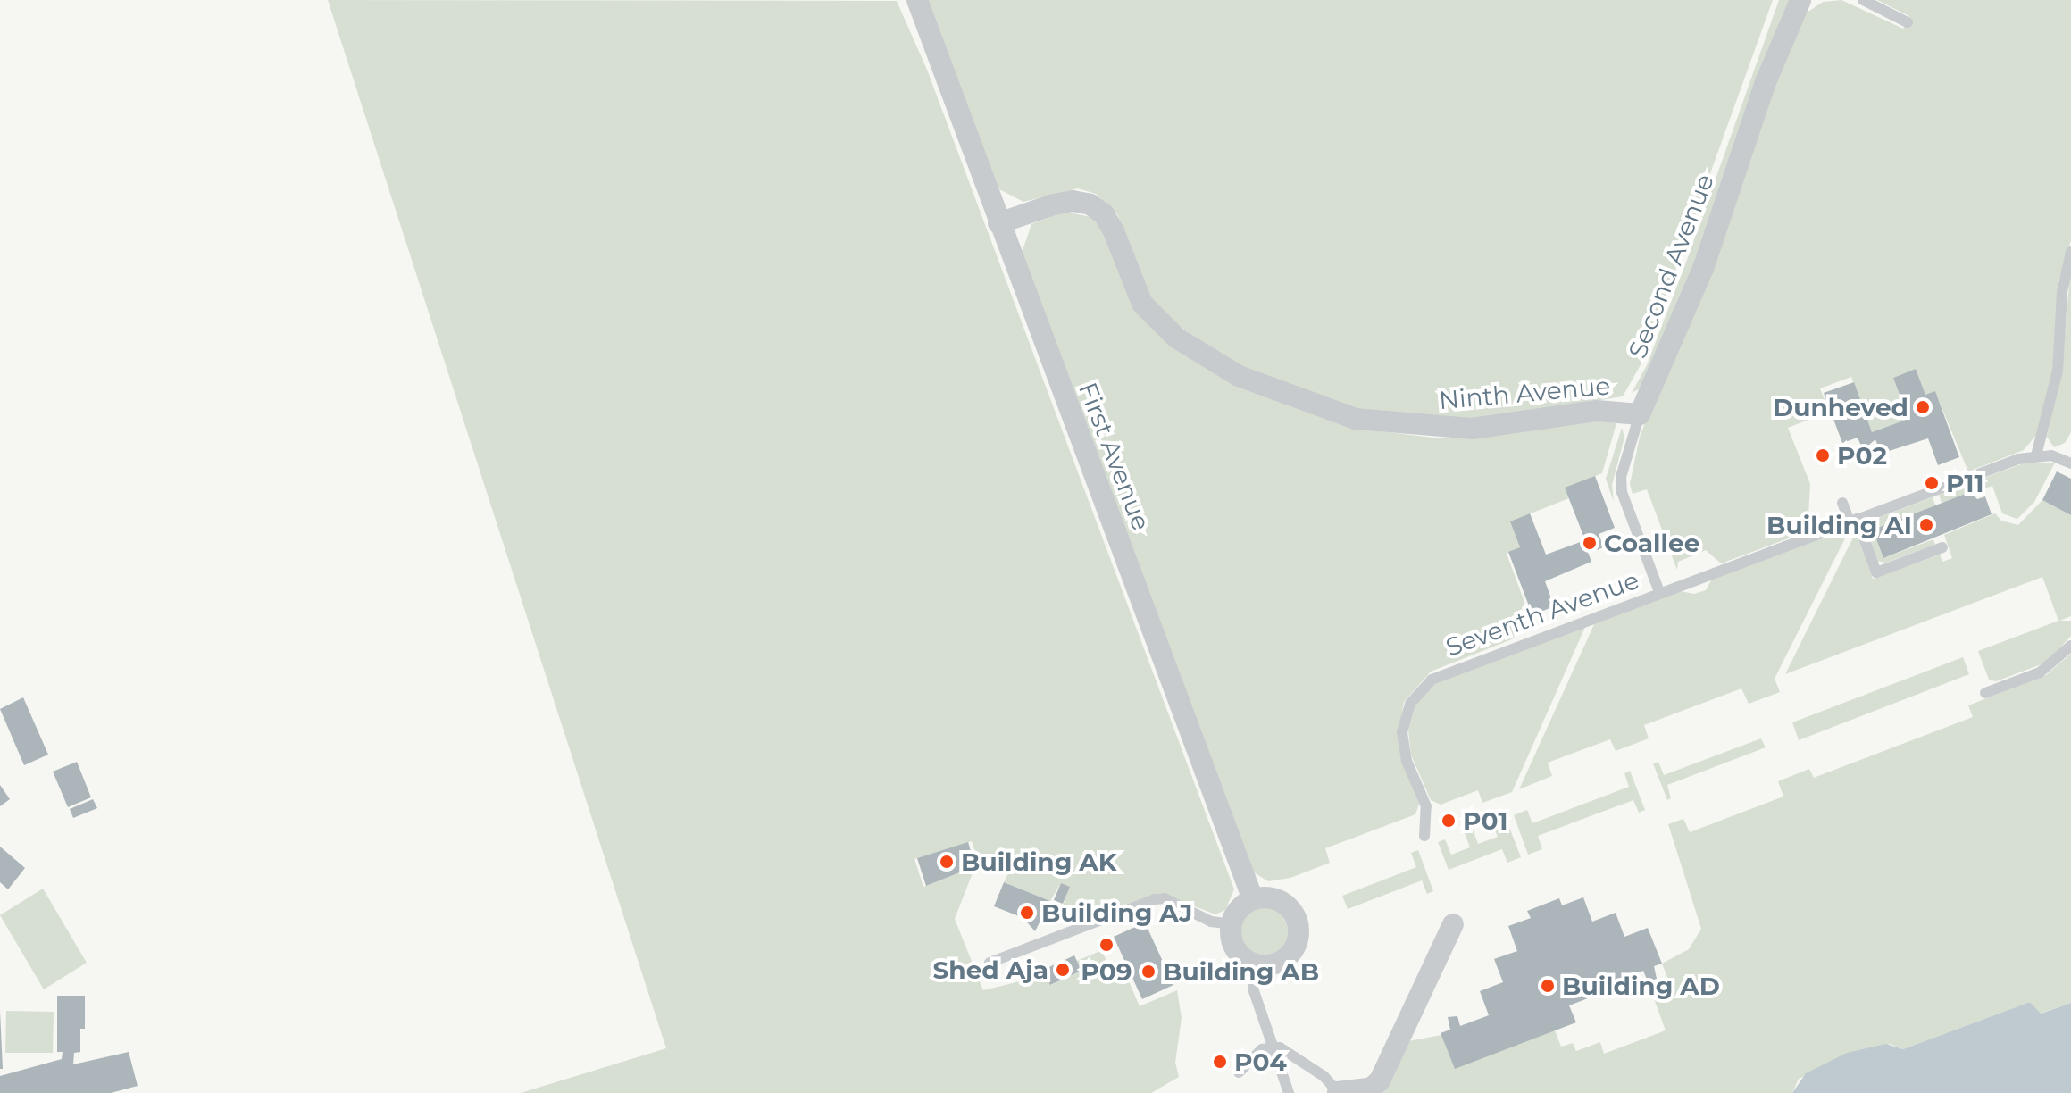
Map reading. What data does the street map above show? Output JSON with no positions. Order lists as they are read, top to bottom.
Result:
{
  "streets": {
    "street": ["Second Avenue", "Ninth Avenue", "First Avenue"],
    "lane": ["Seventh Avenue"]
  },
  "crossings": [
    ["Second Avenue", "Ninth Avenue"],
    ["Second Avenue", "Seventh Avenue"],
    ["Ninth Avenue", "First Avenue"]
  ],
  "places": [
    "Dunheved",
    "P02",
    "P11",
    "Building AI",
    "Coallee",
    "P01",
    "Building AK",
    "Building AJ",
    "P09",
    "Shed Aja",
    "Building AB",
    "Building AD",
    "P04"
  ]
}
